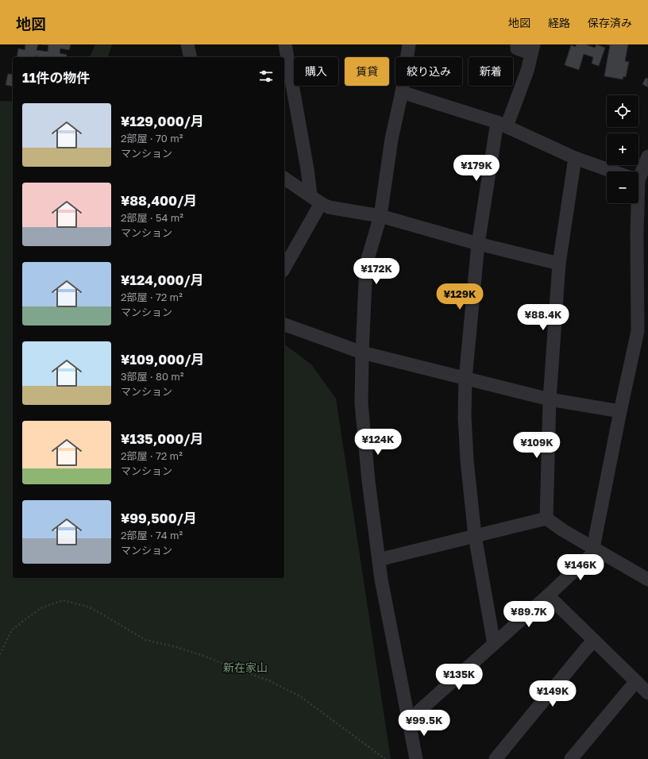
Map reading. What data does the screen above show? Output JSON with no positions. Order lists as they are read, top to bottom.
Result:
{
  "parks": ["新在家山"],
  "page": {
    "header": "地図",
    "nav": ["地図", "経路", "保存済み"],
    "chip": [
      "購入",
      "賃貸",
      "絞り込み",
      "新着"
    ],
    "heading": "11件の物件",
    "map_buttons": ["+", "−"],
    "list": [
      {
        "name": "¥129,000/月",
        "note": "2部屋 · 70 m² · マンション"
      },
      {
        "name": "¥88,400/月",
        "note": "2部屋 · 54 m² · マンション"
      },
      {
        "name": "¥124,000/月",
        "note": "2部屋 · 72 m² · マンション"
      },
      {
        "name": "¥109,000/月",
        "note": "3部屋 · 80 m² · マンション"
      },
      {
        "name": "¥135,000/月",
        "note": "2部屋 · 72 m² · マンション"
      },
      {
        "name": "¥99,500/月",
        "note": "2部屋 · 74 m² · マンション"
      }
    ],
    "price": [
      "¥179K",
      "¥172K",
      "¥129K",
      "¥88.4K",
      "¥124K",
      "¥109K",
      "¥146K",
      "¥89.7K",
      "¥135K",
      "¥149K",
      "¥99.5K"
    ]
  }
}
